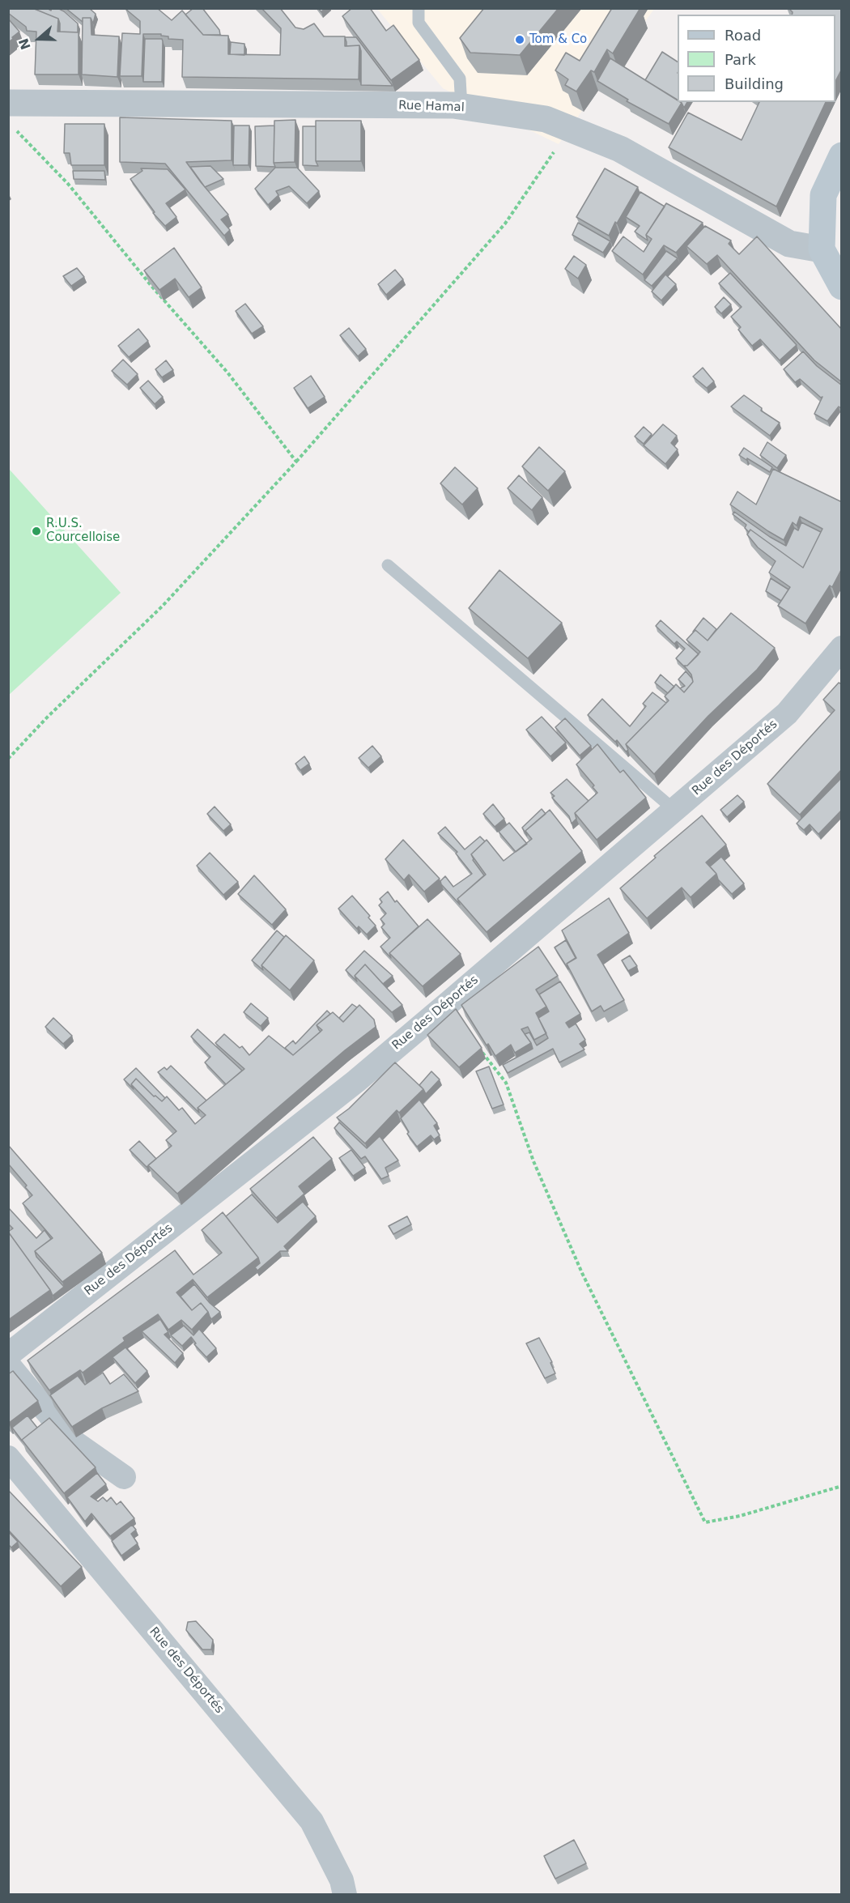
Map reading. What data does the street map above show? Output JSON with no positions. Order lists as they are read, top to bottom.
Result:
{
  "streets": {
    "street": ["Rue Hamal", "Rue des Déportés"]
  },
  "places": ["Tom & Co", "R.U.S. Courcelloise"],
  "legend": ["Road", "Park", "Building"],
  "north": "left"
}
